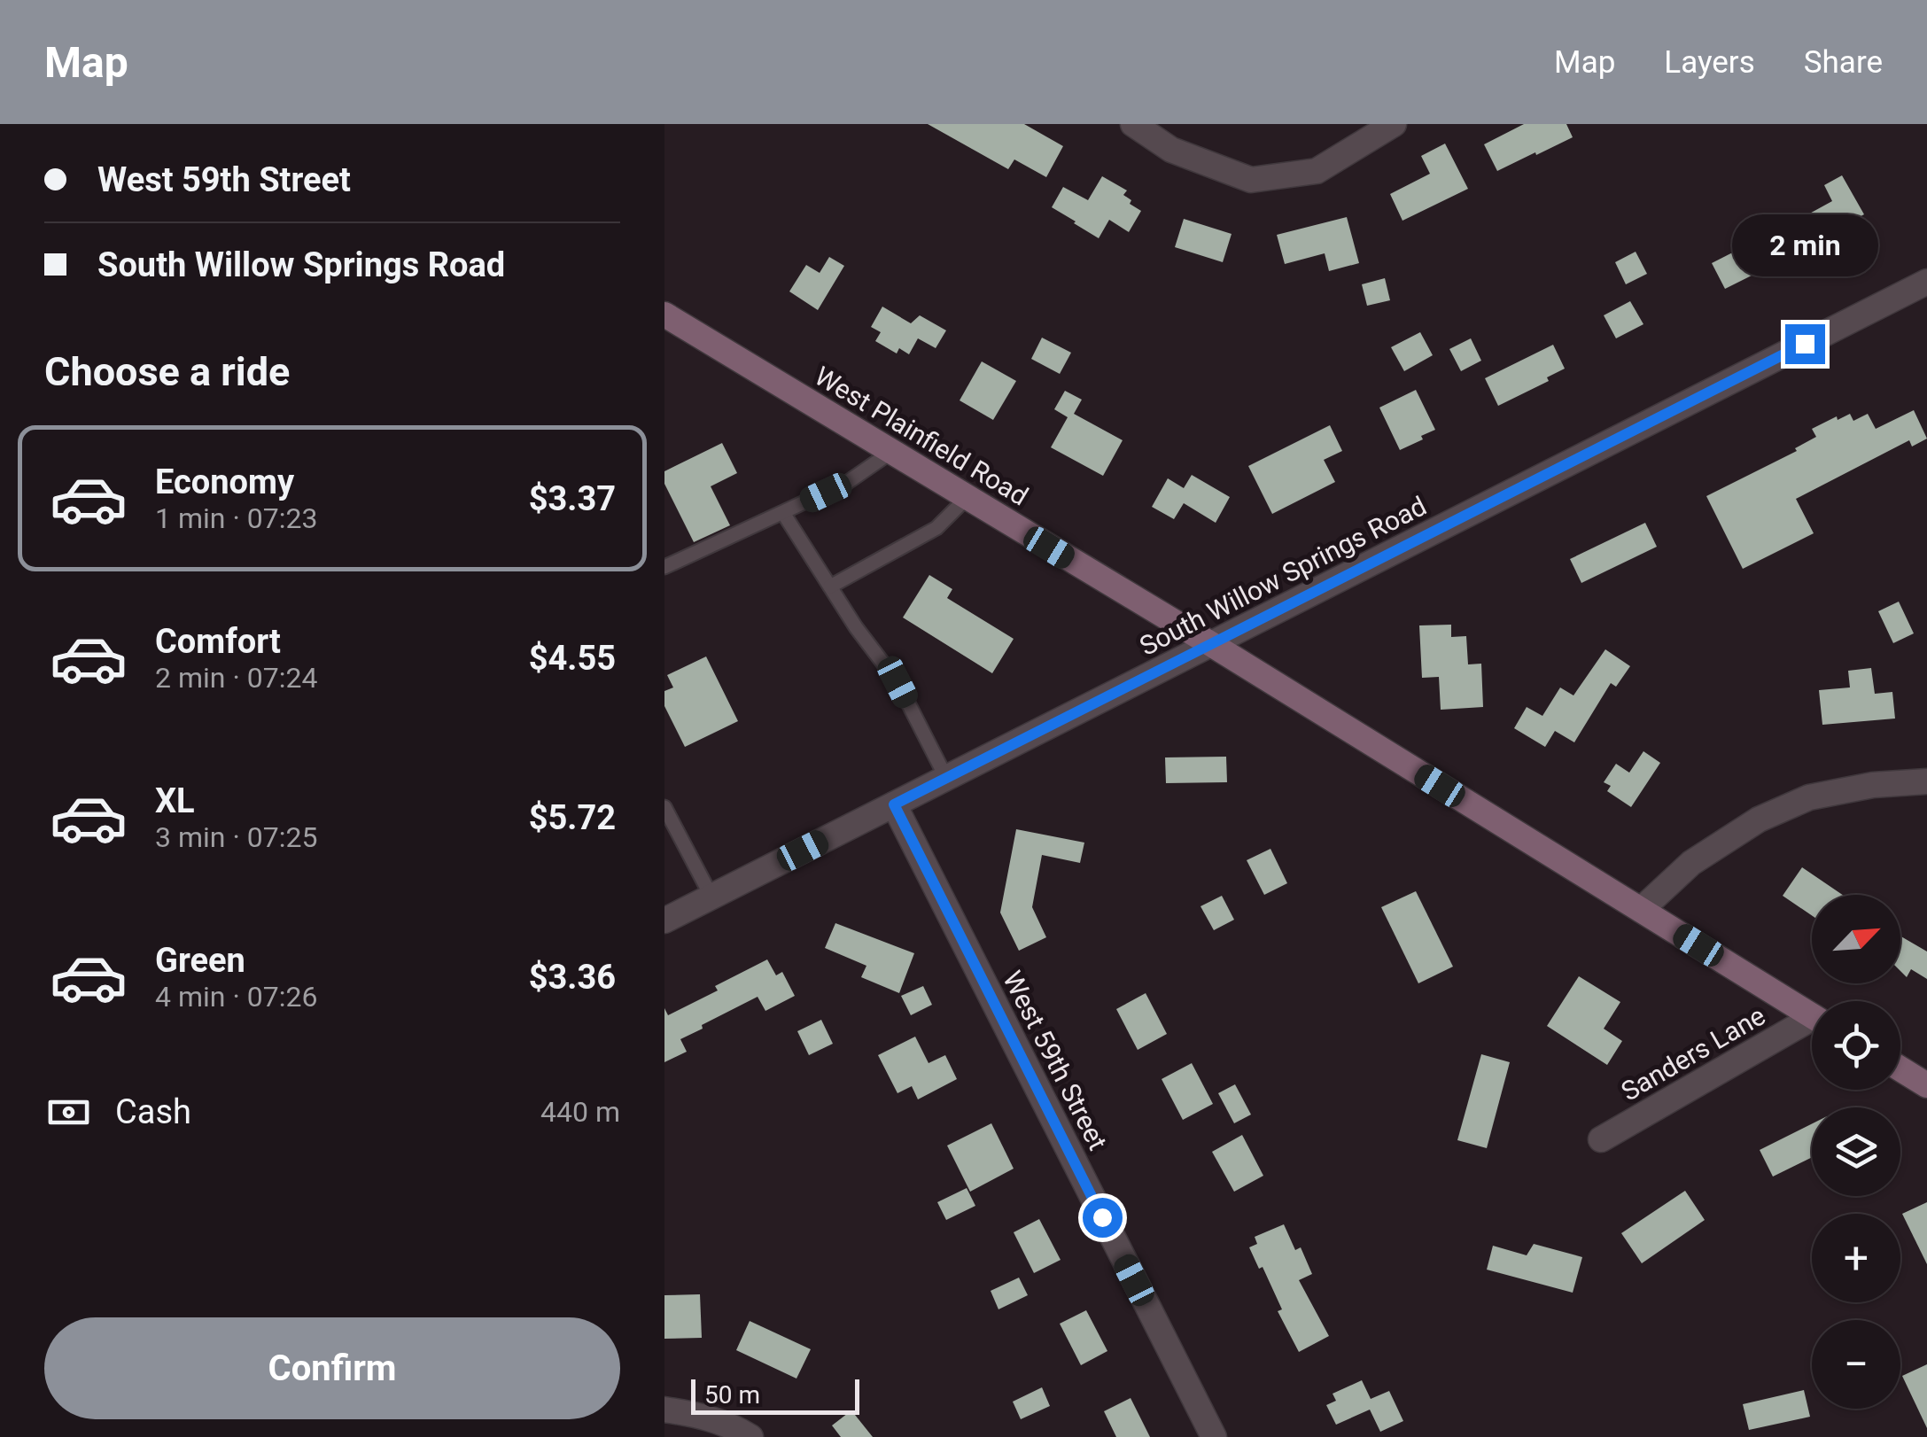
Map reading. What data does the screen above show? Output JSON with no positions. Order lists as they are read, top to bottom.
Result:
{
  "streets": {
    "main road": ["West Plainfield Road"],
    "street": ["South Willow Springs Road", "Sanders Lane", "West 59th Street"]
  },
  "crossings": [
    ["West Plainfield Road", "South Willow Springs Road"],
    ["South Willow Springs Road", "West 59th Street"]
  ],
  "scale_bar": "50 m",
  "north": "top right",
  "page": {
    "header": "Map",
    "nav": ["Map", "Layers", "Share"],
    "banner": ["West 59th Street", "South Willow Springs Road"],
    "bubble": "2 min",
    "heading": "Choose a ride",
    "list": [
      {
        "name": "Economy",
        "note": "1 min · 07:23",
        "value": "$3.37"
      },
      {
        "name": "Comfort",
        "note": "2 min · 07:24",
        "value": "$4.55"
      },
      {
        "name": "XL",
        "note": "3 min · 07:25",
        "value": "$5.72"
      },
      {
        "name": "Green",
        "note": "4 min · 07:26",
        "value": "$3.36"
      }
    ],
    "map_buttons": ["+", "−"],
    "pay": ["Cash", "440 m"],
    "buttons": "Confirm",
    "scale": "50 m"
  }
}
